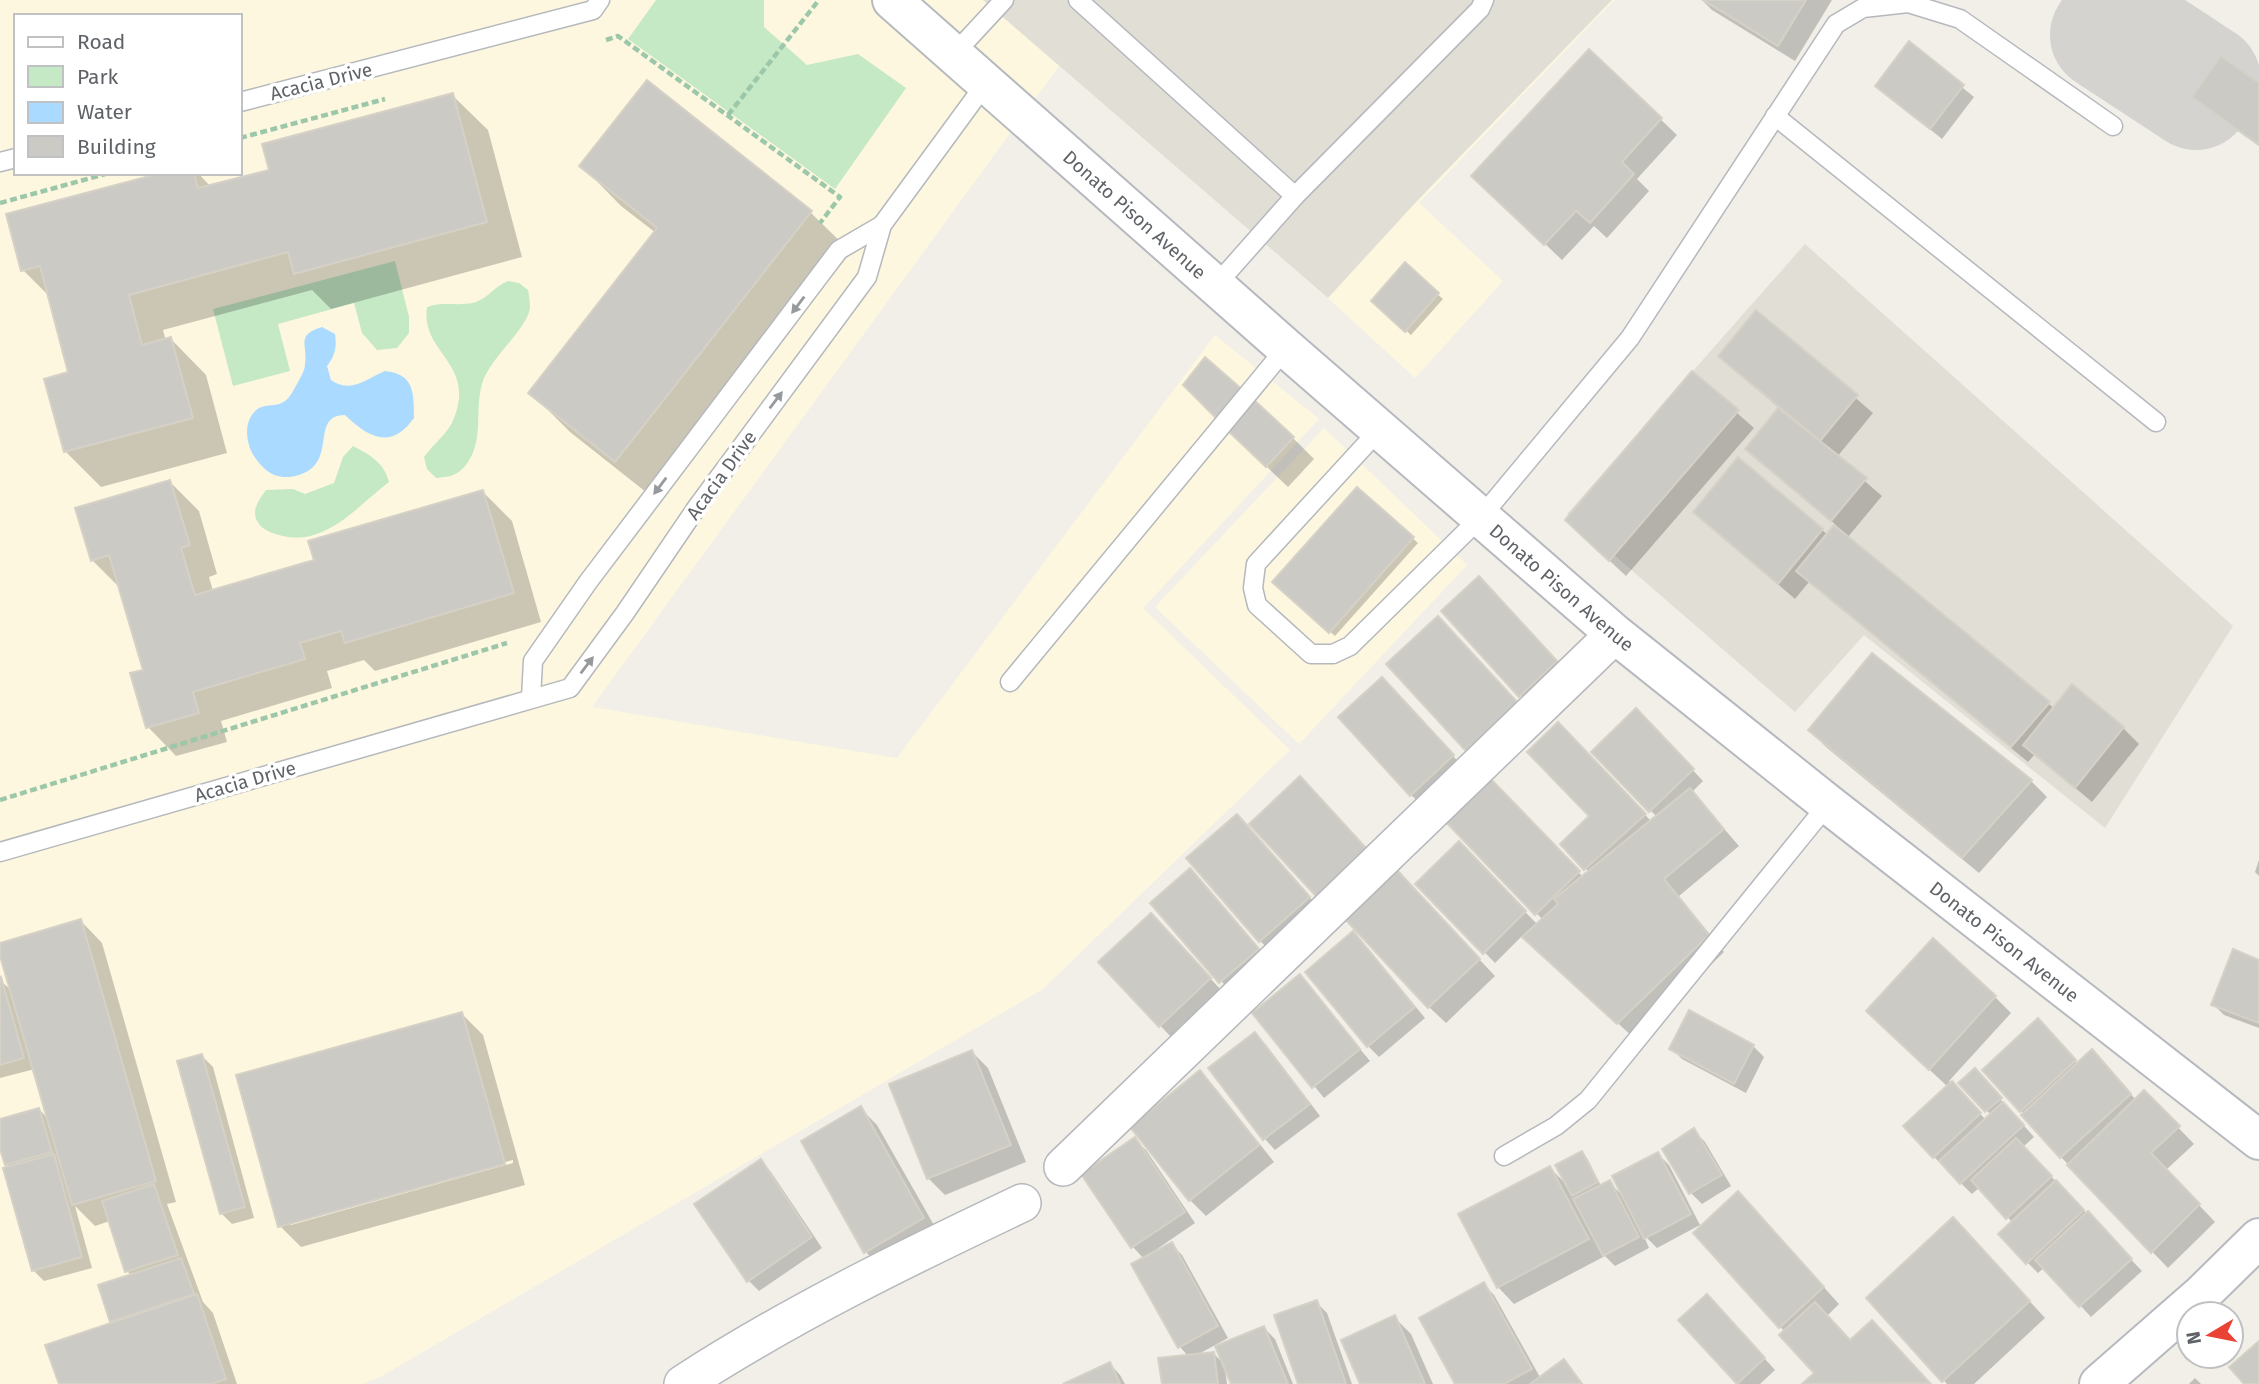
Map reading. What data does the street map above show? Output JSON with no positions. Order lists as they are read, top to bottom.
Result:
{
  "streets": {
    "main road": ["Donato Pison Avenue"],
    "lane": ["Acacia Drive"]
  },
  "crossings": [
    ["Acacia Drive", "Donato Pison Avenue"]
  ],
  "legend": [
    "Road",
    "Park",
    "Water",
    "Building"
  ],
  "north": "left"
}
